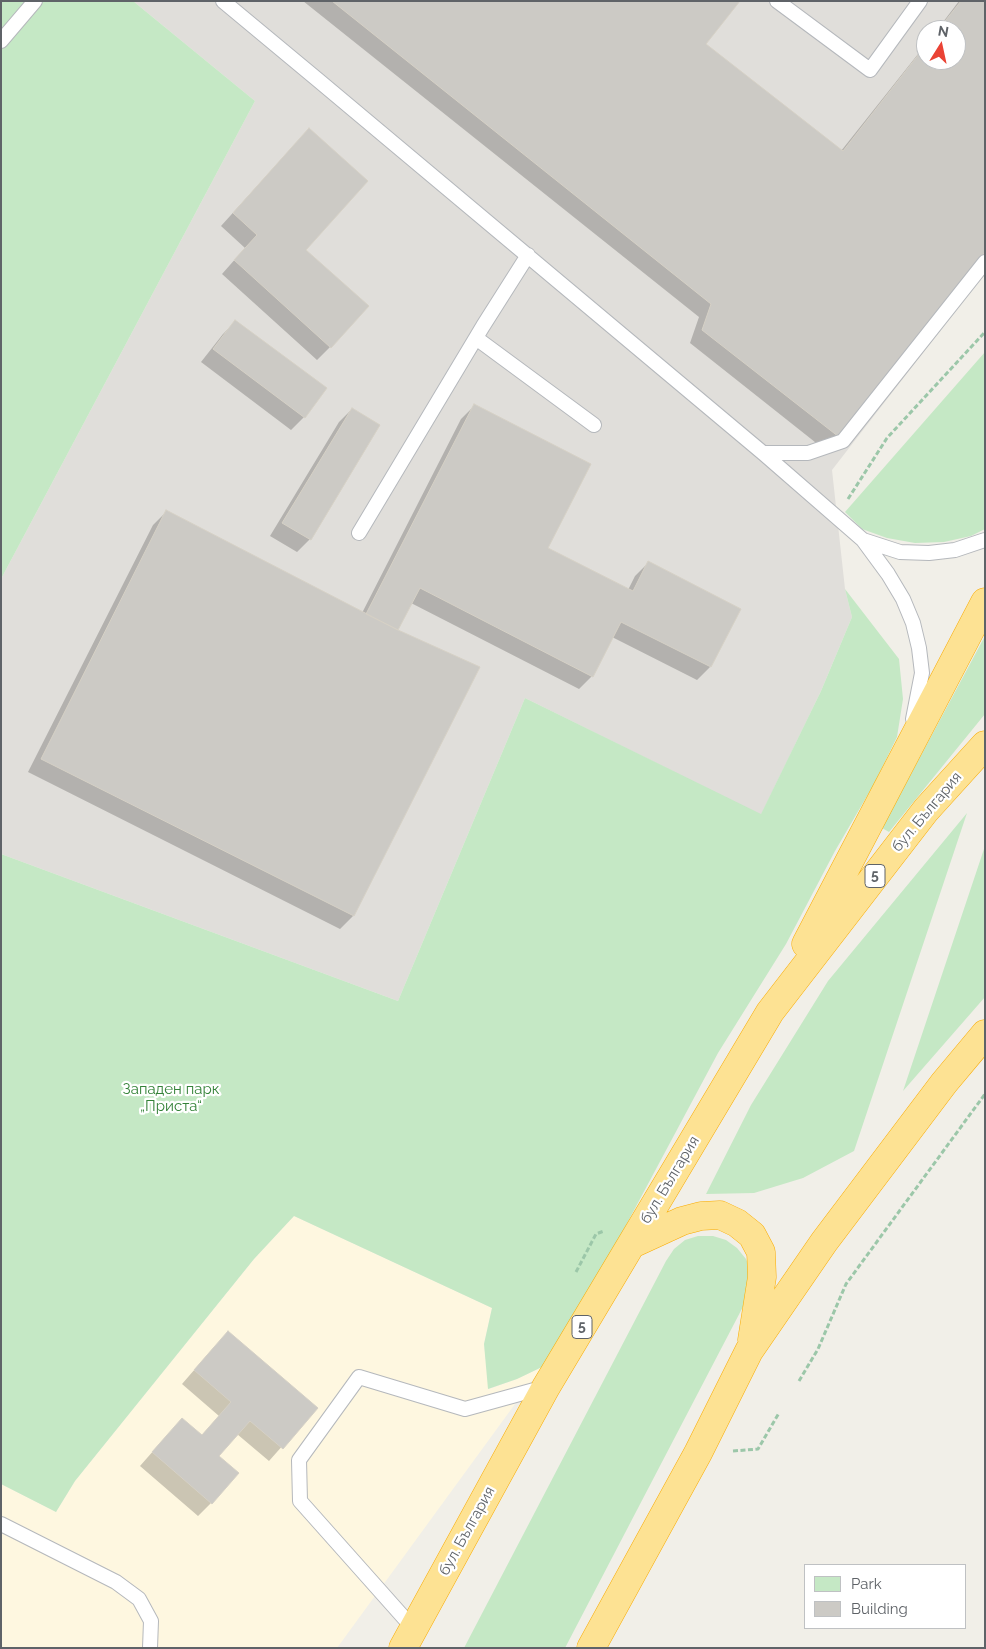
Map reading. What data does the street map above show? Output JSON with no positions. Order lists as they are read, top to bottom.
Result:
{
  "streets": {
    "highway": ["бул. България", "5"]
  },
  "parks": ["Западен парк „Приста“"],
  "legend": ["Park", "Building"],
  "north": "top"
}
